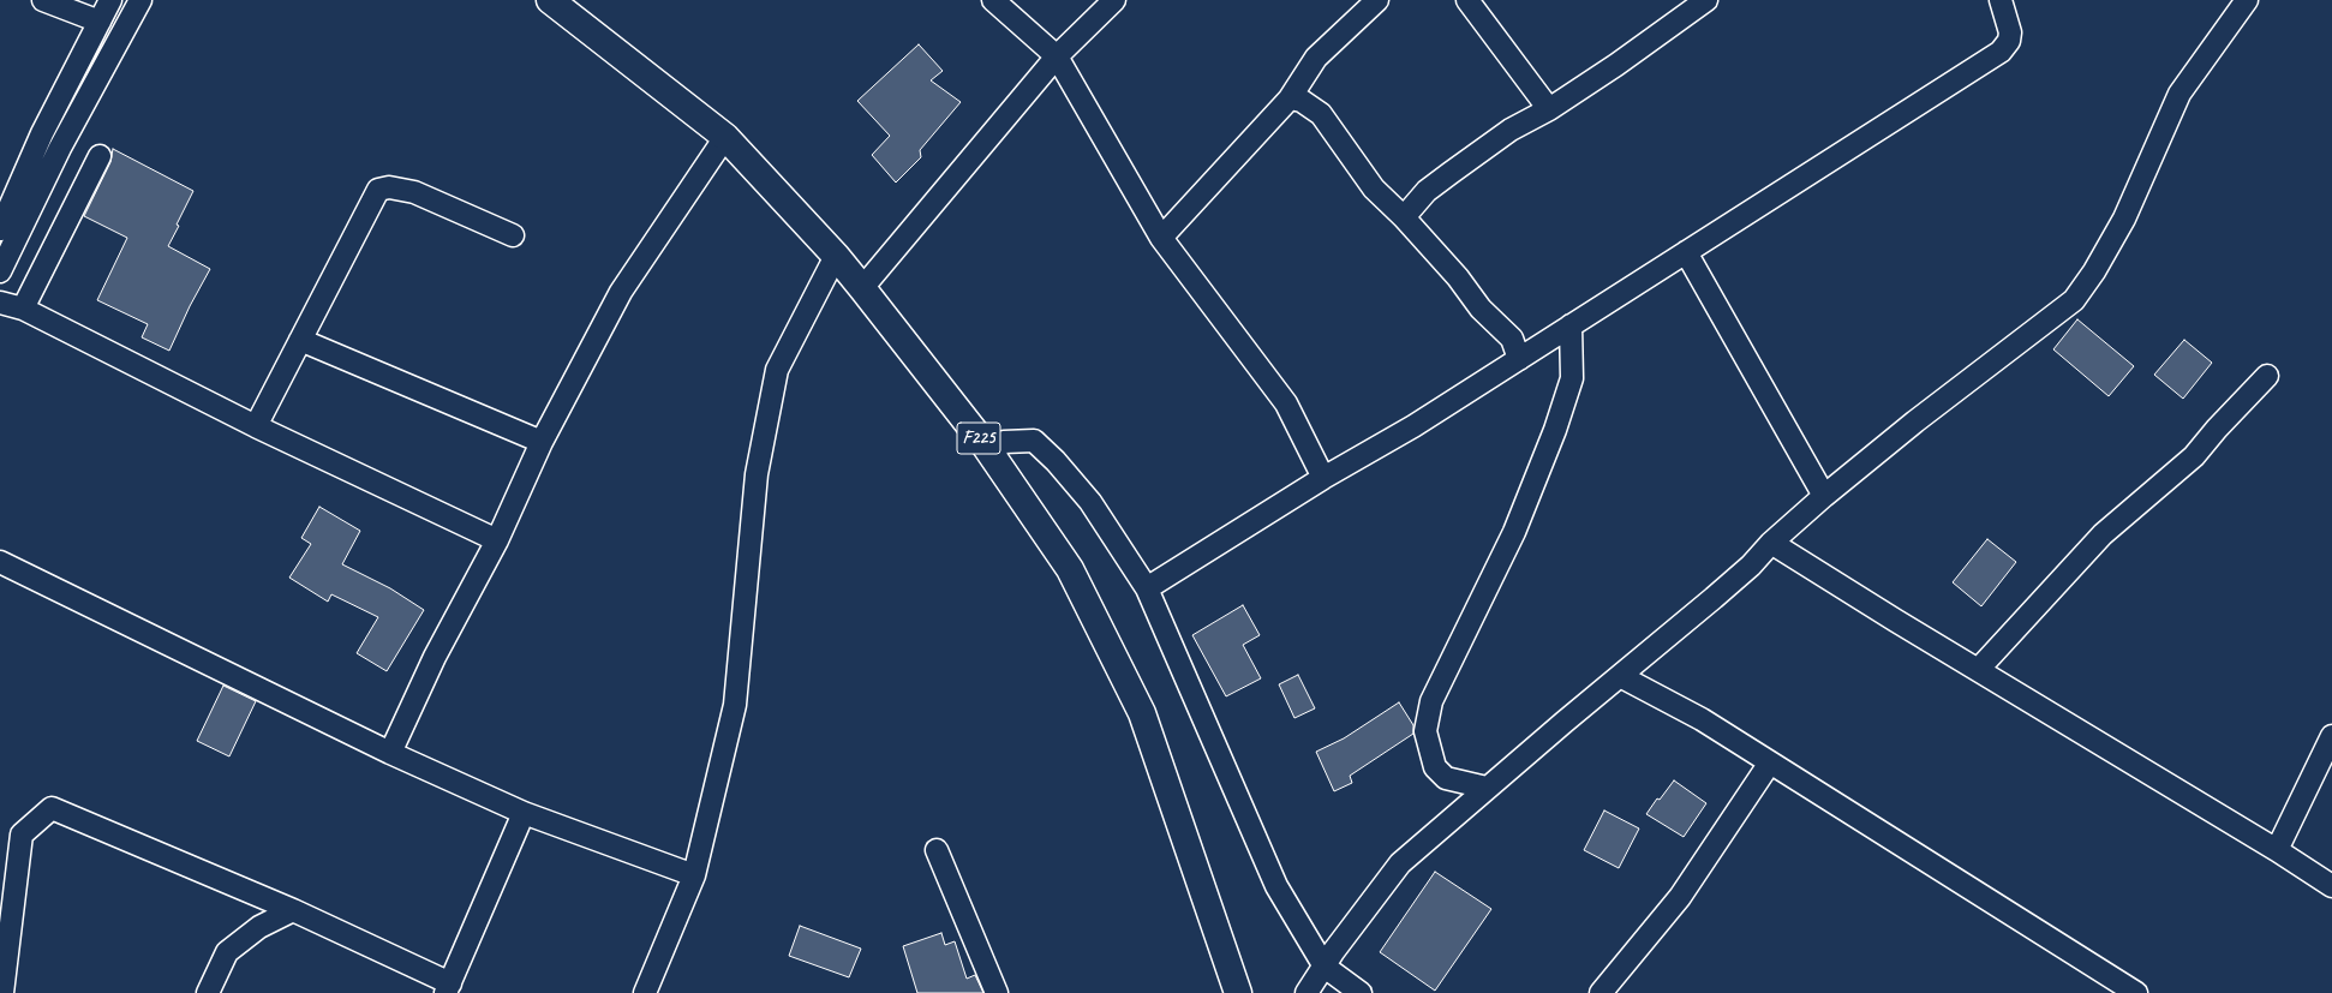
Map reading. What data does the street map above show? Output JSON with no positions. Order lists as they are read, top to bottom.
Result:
{
  "streets": {
    "main road": ["F225"]
  }
}
